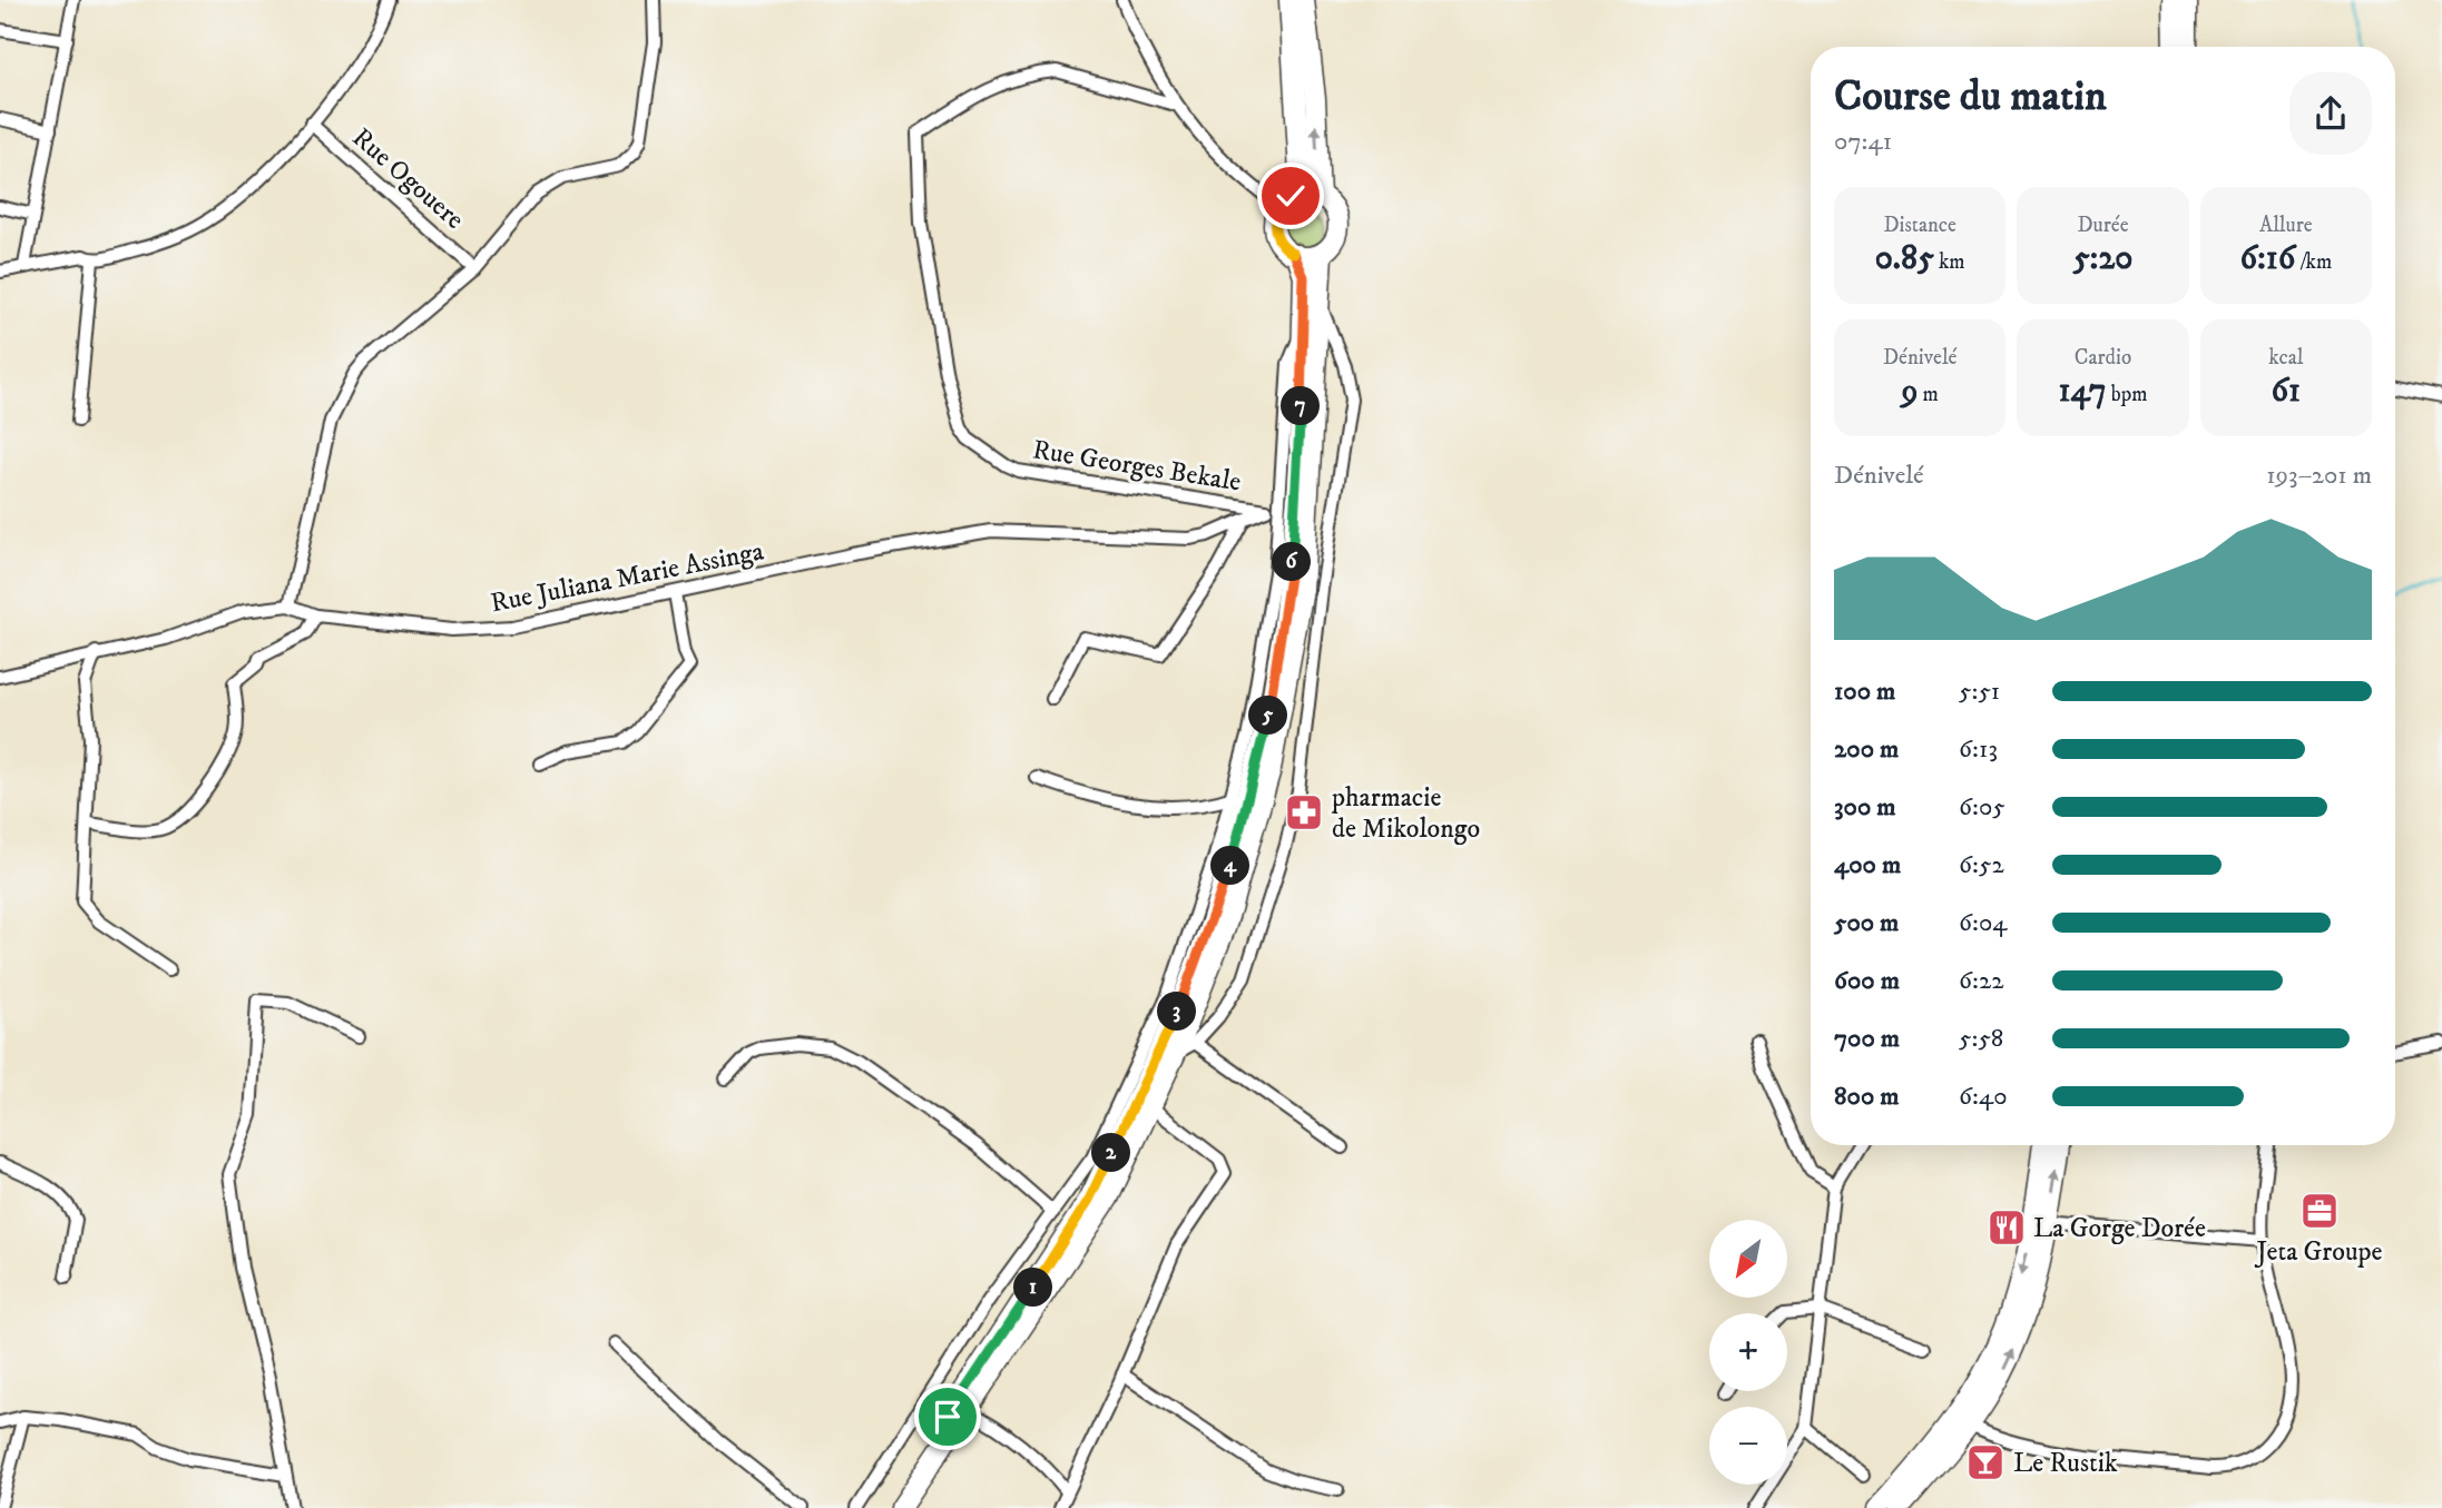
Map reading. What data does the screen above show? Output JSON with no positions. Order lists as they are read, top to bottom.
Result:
{
  "streets": {
    "street": ["Rue Ogouere", "Rue Georges Bekale", "Rue Juliana Marie Assinga"]
  },
  "crossings": [
    ["Rue Georges Bekale", "Rue Juliana Marie Assinga"]
  ],
  "places": {
    "pharmacy": ["pharmacie de Mikolongo"],
    "office": ["Jeta Groupe"],
    "restaurant": ["La Gorge Dorée"],
    "bar": ["Le Rustik"]
  },
  "north": "bottom left",
  "page": {
    "heading": ["Course du matin", "07:41"],
    "stats": [
      ["Distance", "0.85 km"],
      ["Durée", "5:20"],
      ["Allure", "6:16 /km"],
      ["Dénivelé", "9 m"],
      ["Cardio", "147 bpm"],
      ["kcal", "61"]
    ],
    "pins": [
      "7",
      "6",
      "5",
      "4",
      "3",
      "2",
      "1"
    ],
    "chart": ["Dénivelé", "193–201 m"],
    "list": [
      {
        "name": "100 m",
        "note": "5:51"
      },
      {
        "name": "200 m",
        "note": "6:13"
      },
      {
        "name": "300 m",
        "note": "6:05"
      },
      {
        "name": "400 m",
        "note": "6:52"
      },
      {
        "name": "500 m",
        "note": "6:04"
      },
      {
        "name": "600 m",
        "note": "6:22"
      },
      {
        "name": "700 m",
        "note": "5:58"
      },
      {
        "name": "800 m",
        "note": "6:40"
      }
    ],
    "map_buttons": ["+", "−"]
  }
}
